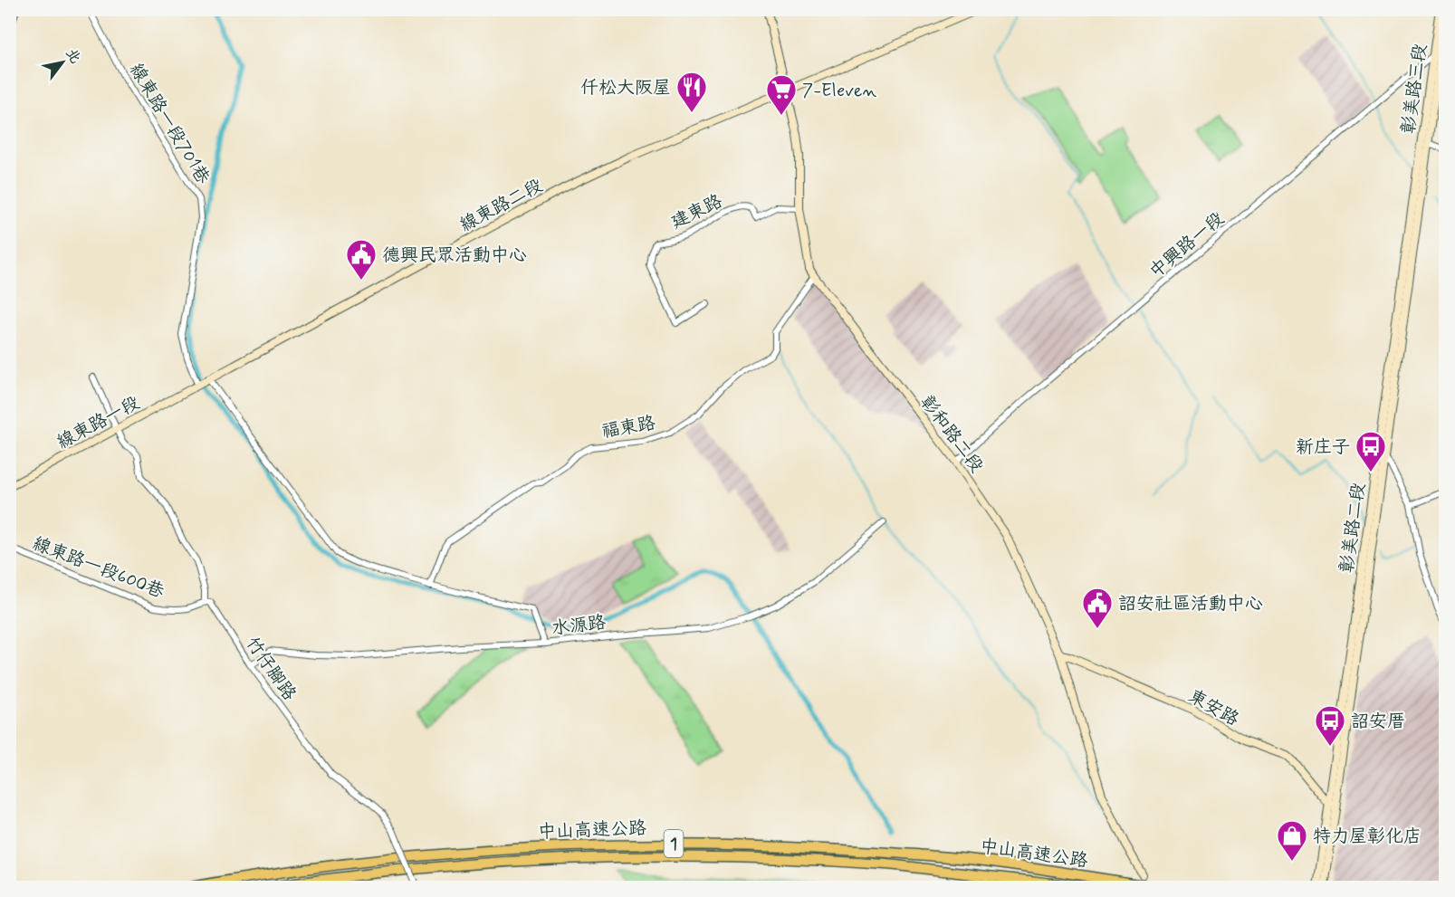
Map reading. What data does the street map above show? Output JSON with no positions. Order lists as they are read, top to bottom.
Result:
{
  "streets": {
    "highway": ["中山高速公路", "1"],
    "main road": [
      "彰美路三段",
      "線東路二段",
      "線東路一段",
      "彰和路二段",
      "彰美路二段",
      "東安路"
    ],
    "street": [
      "線東路一段701巷",
      "建東路",
      "中興路一段",
      "福東路",
      "線東路一段600巷",
      "水源路",
      "竹仔腳路"
    ]
  },
  "crossings": [
    ["彰美路三段", "中興路一段"],
    ["彰美路三段", "彰美路二段"],
    ["線東路一段701巷", "線東路二段"],
    ["線東路一段701巷", "線東路一段"],
    ["線東路一段701巷", "福東路"],
    ["線東路一段701巷", "水源路"],
    ["線東路二段", "線東路一段"],
    ["線東路二段", "彰和路二段"],
    ["建東路", "彰和路二段"],
    ["中興路一段", "彰和路二段"],
    ["福東路", "彰和路二段"],
    ["彰和路二段", "東安路"],
    ["彰美路二段", "東安路"],
    ["線東路一段600巷", "竹仔腳路"],
    ["水源路", "竹仔腳路"]
  ],
  "places": {
    "restaurant": ["仟松大阪屋"],
    "supermarket": ["7-Eleven"],
    "public building": ["德興民眾活動中心", "詔安社區活動中心"],
    "bus stop": ["新庄子", "詔安厝"],
    "shop": ["特力屋彰化店"]
  },
  "north": "top right"
}
